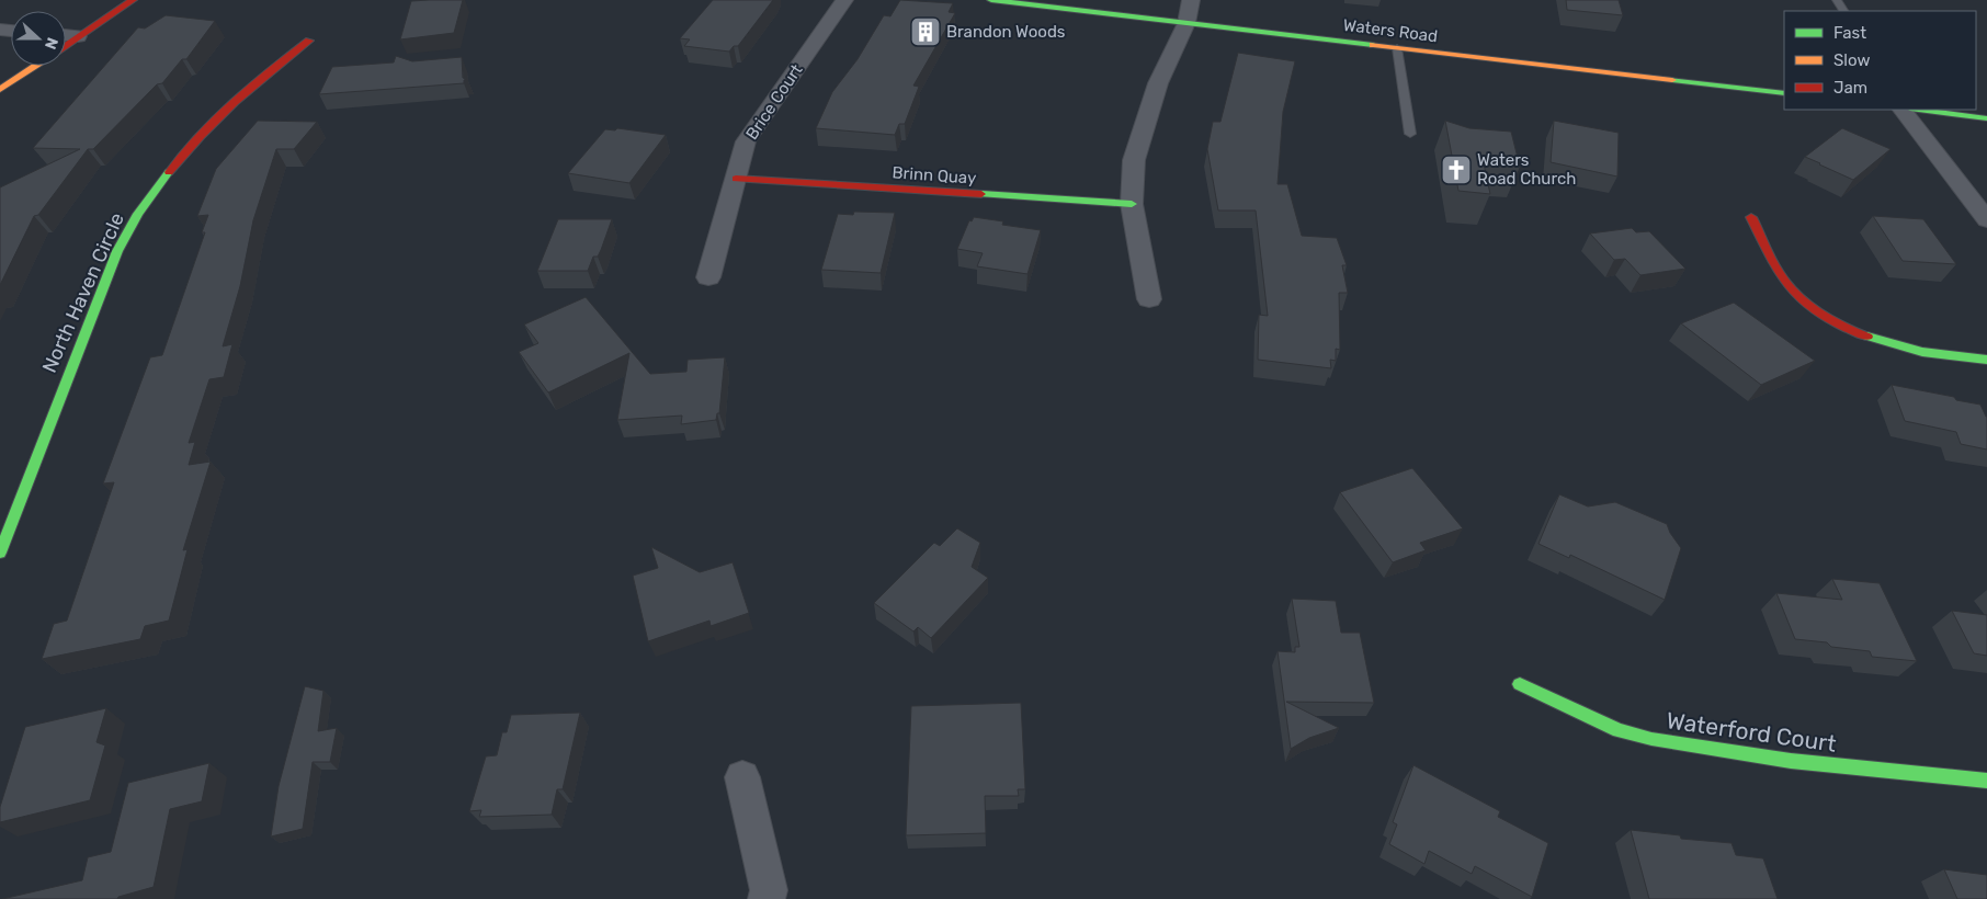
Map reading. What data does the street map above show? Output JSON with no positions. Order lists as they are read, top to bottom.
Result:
{
  "streets": {
    "street": [
      "Waters Road",
      "Brice Court",
      "Brinn Quay",
      "North Haven Circle",
      "Waterford Court"
    ]
  },
  "crossings": [
    ["Brice Court", "Brinn Quay"]
  ],
  "places": {
    "building": ["Brandon Woods"],
    "church": ["Waters Road Church"]
  },
  "legend": ["Fast", "Slow", "Jam"],
  "north": "right"
}
